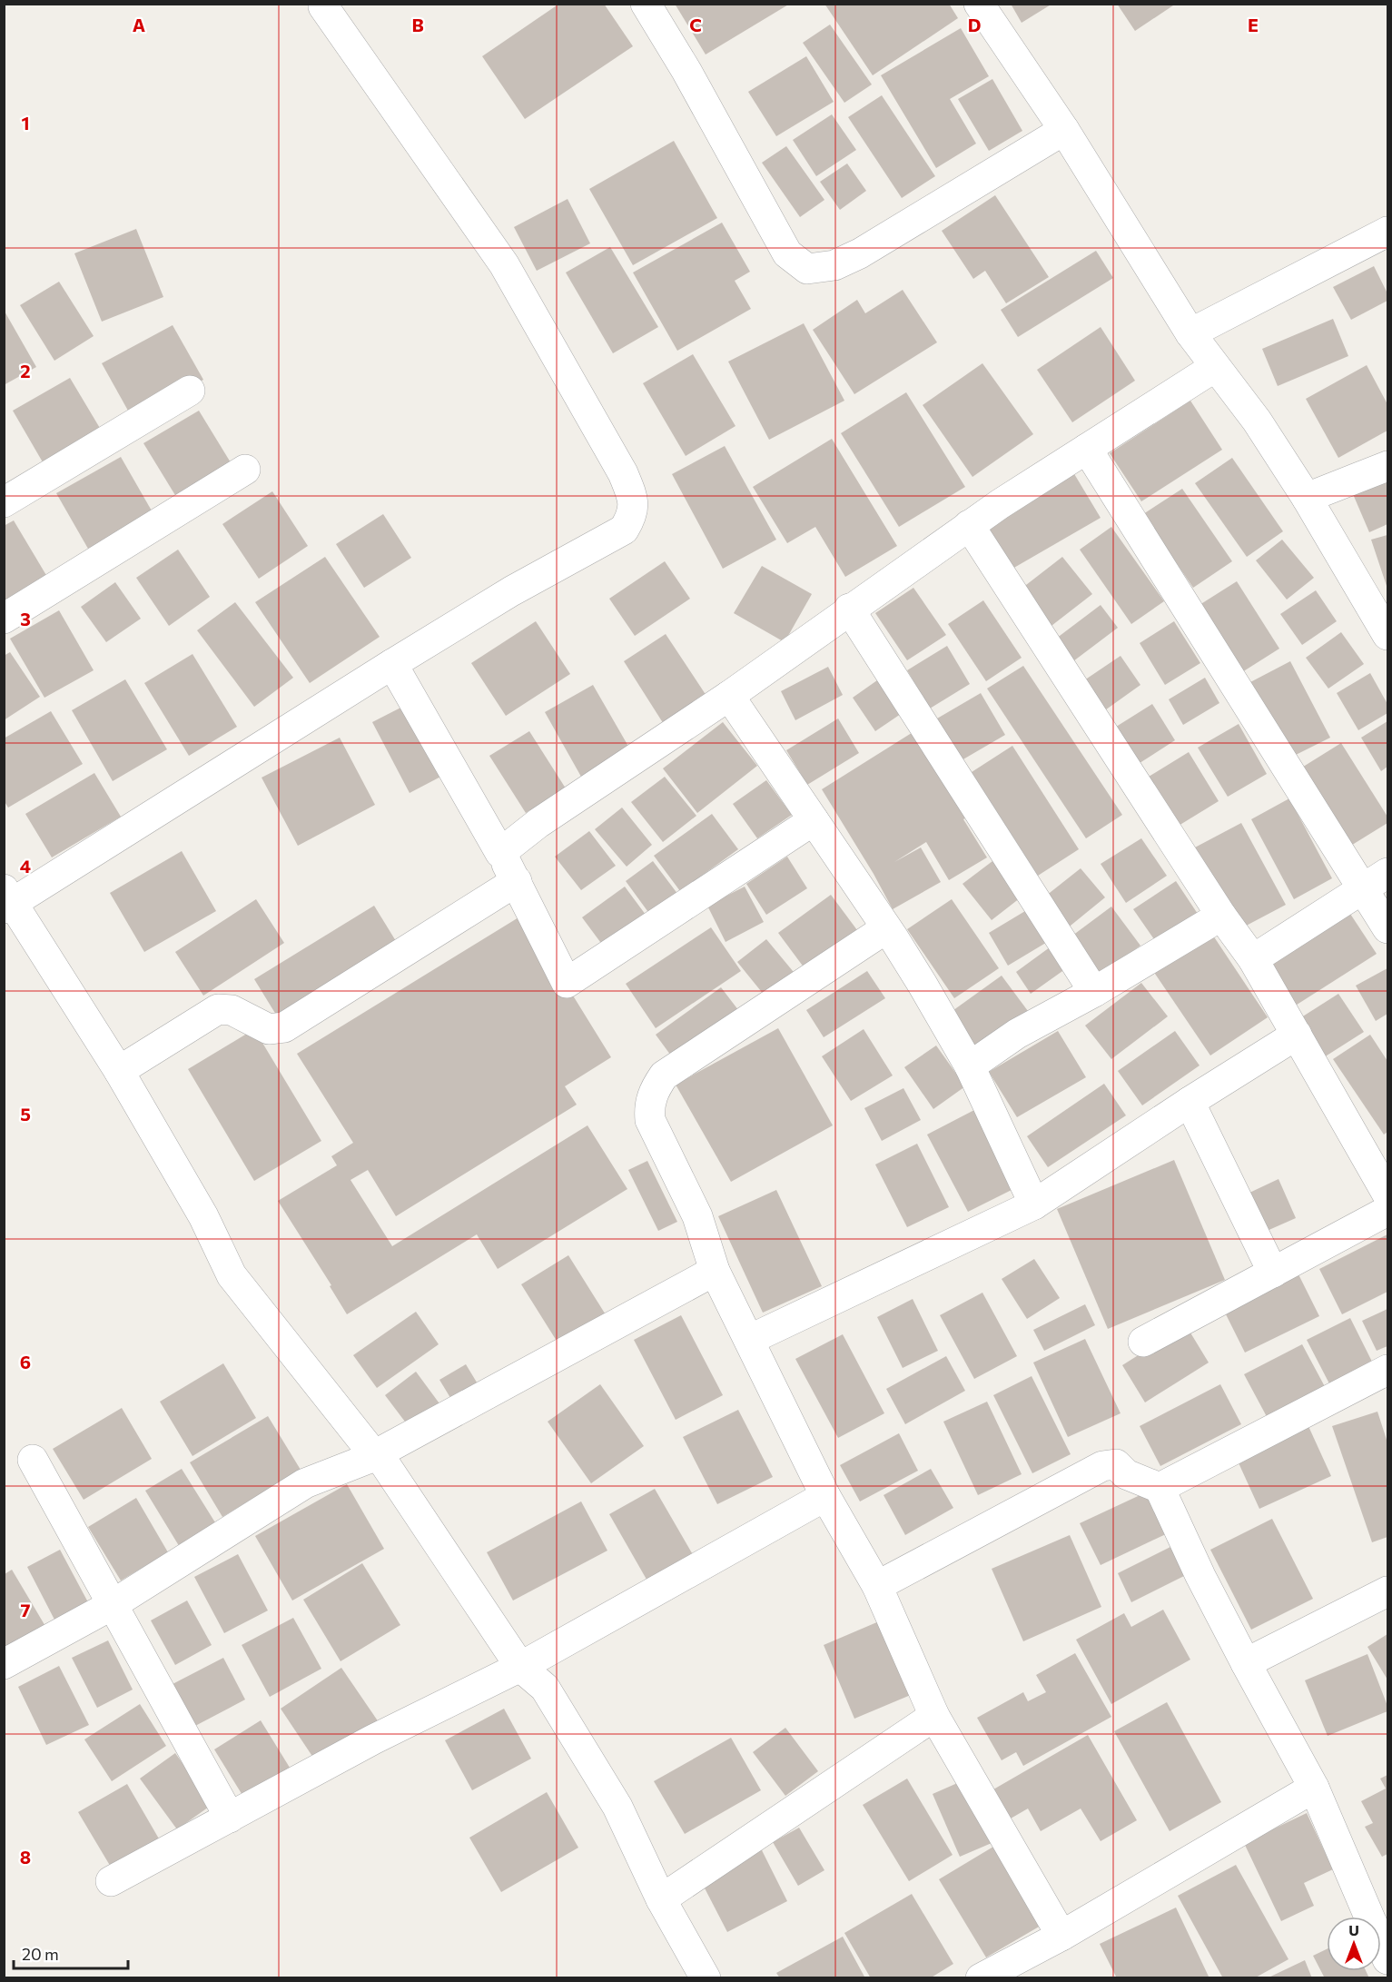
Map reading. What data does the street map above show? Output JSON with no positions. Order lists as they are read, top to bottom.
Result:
{
  "scale_bar": "20 m",
  "north": "top",
  "grid": {
    "columns": [
      "A",
      "B",
      "C",
      "D",
      "E"
    ],
    "rows": [
      "1",
      "2",
      "3",
      "4",
      "5",
      "6",
      "7",
      "8"
    ]
  }
}
